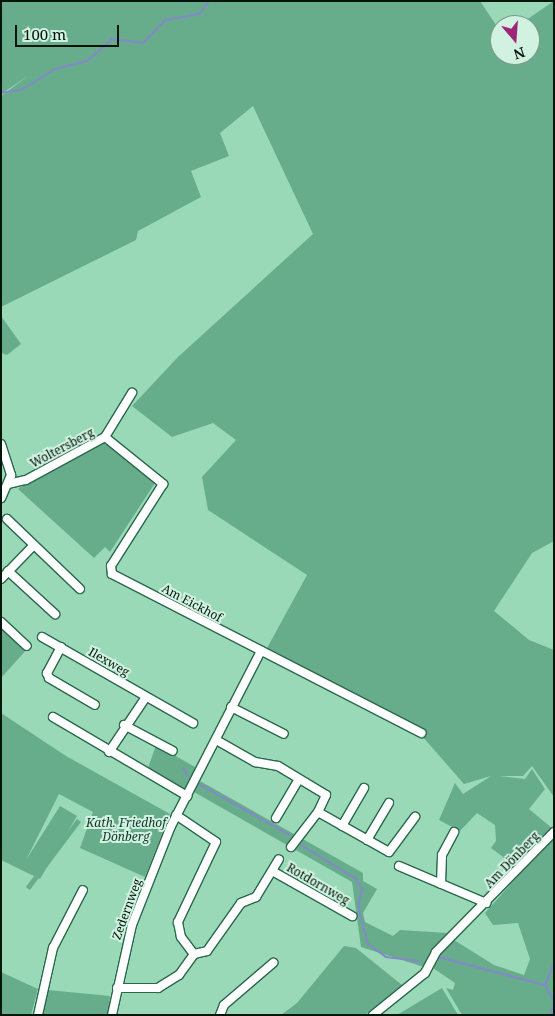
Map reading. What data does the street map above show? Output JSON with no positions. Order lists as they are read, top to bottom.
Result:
{
  "streets": {
    "street": [
      "Woltersberg",
      "Am Eickhof",
      "Ilexweg",
      "Am Dönberg",
      "Rotdornweg",
      "Zedernweg"
    ]
  },
  "crossings": [
    ["Woltersberg", "Am Eickhof"],
    ["Am Eickhof", "Zedernweg"],
    ["Rotdornweg", "Zedernweg"]
  ],
  "parks": ["Kath. Friedhof Dönberg"],
  "scale_bar": "100 m",
  "north": "bottom"
}
